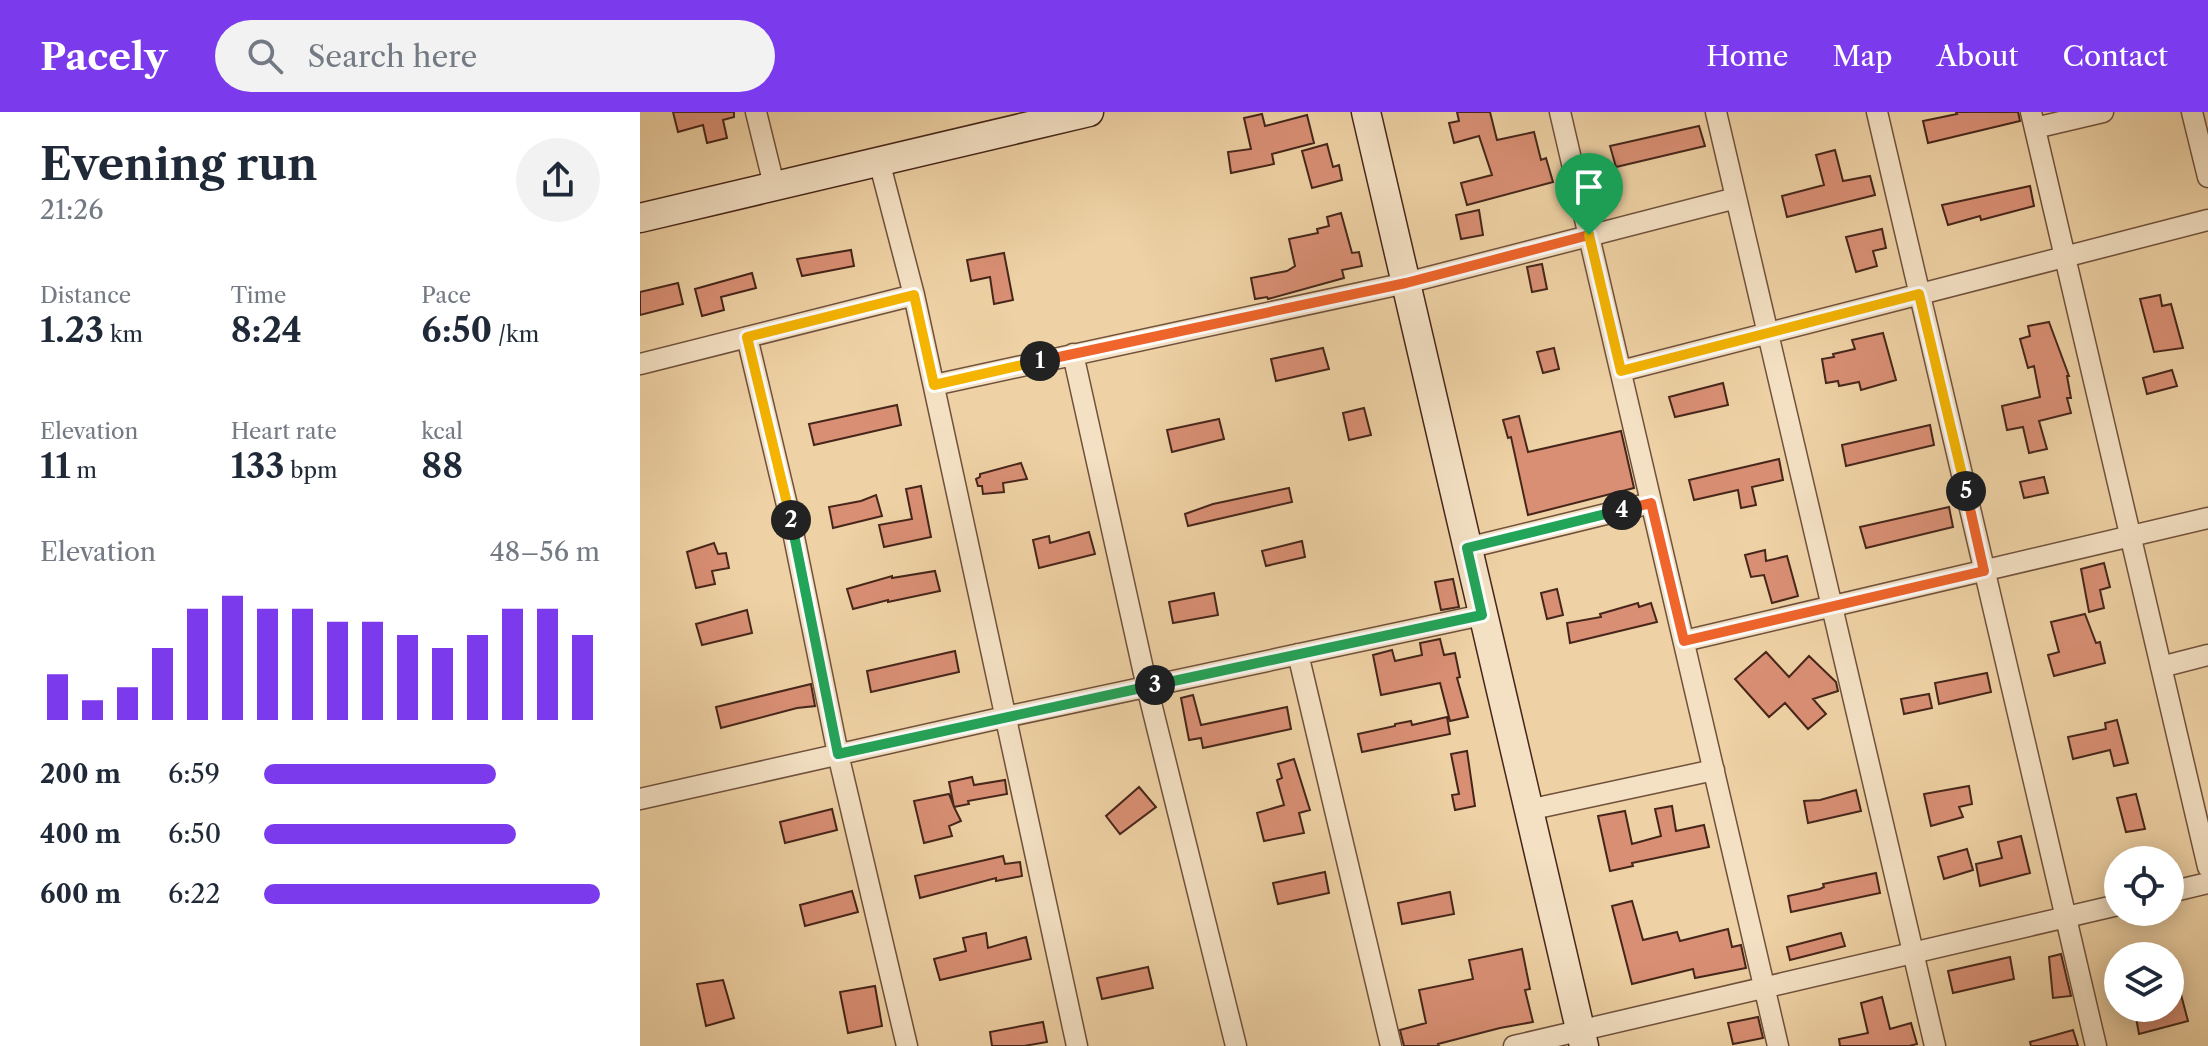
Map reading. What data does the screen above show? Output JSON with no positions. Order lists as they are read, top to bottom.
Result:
{
  "page": {
    "header": "Pacely",
    "search": "Search here",
    "nav": [
      "Home",
      "Map",
      "About",
      "Contact"
    ],
    "heading": ["Evening run", "21:26"],
    "stats": [
      ["Distance", "1.23 km"],
      ["Time", "8:24"],
      ["Pace", "6:50 /km"],
      ["Elevation", "11 m"],
      ["Heart rate", "133 bpm"],
      ["kcal", "88"]
    ],
    "pins": [
      "1",
      "5",
      "4",
      "2",
      "3"
    ],
    "chart": ["Elevation", "48–56 m"],
    "list": [
      {
        "name": "200 m",
        "note": "6:59"
      },
      {
        "name": "400 m",
        "note": "6:50"
      },
      {
        "name": "600 m",
        "note": "6:22"
      }
    ]
  }
}
